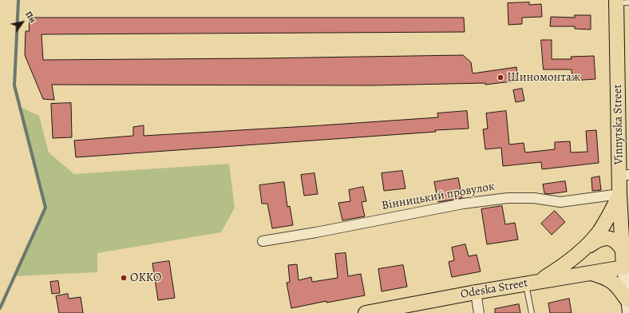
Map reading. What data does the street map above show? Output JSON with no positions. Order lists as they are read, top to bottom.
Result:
{
  "streets": {
    "main road": ["Vinnytska Street", "Odeska Street"],
    "street": ["Вінницький провулок"]
  },
  "crossings": [
    ["Vinnytska Street", "Вінницький провулок"],
    ["Vinnytska Street", "Odeska Street"]
  ],
  "places": ["Шиномонтаж", "OKKO"],
  "north": "top right"
}
